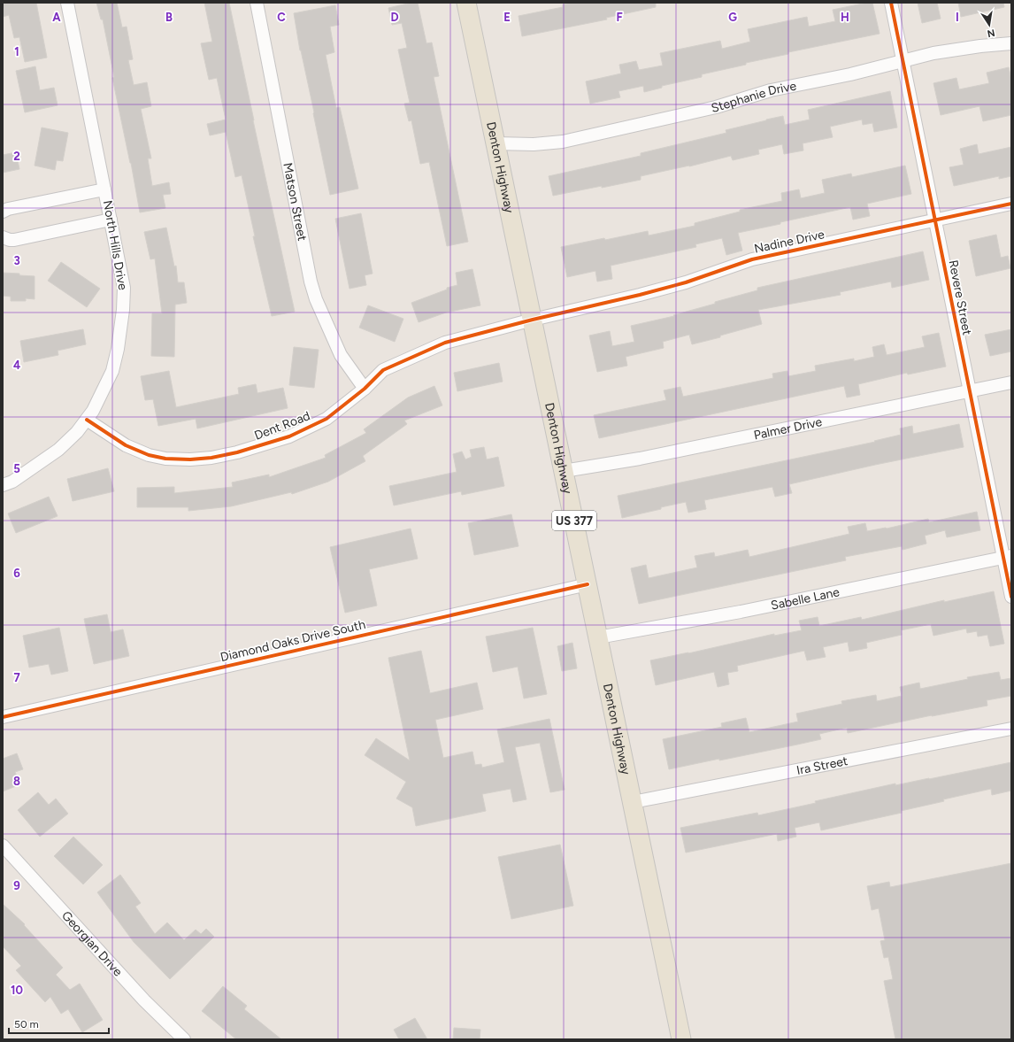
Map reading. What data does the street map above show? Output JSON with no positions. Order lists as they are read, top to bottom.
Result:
{
  "streets": {
    "main road": ["Denton Highway", "US 377"],
    "street": [
      "Stephanie Drive",
      "Matson Street",
      "Nadine Drive",
      "North Hills Drive",
      "Revere Street",
      "Dent Road",
      "Palmer Drive",
      "Sabelle Lane",
      "Diamond Oaks Drive South",
      "Ira Street",
      "Georgian Drive"
    ]
  },
  "crossings": [
    ["Stephanie Drive", "Denton Highway"],
    ["Stephanie Drive", "Revere Street"],
    ["Denton Highway", "Nadine Drive"],
    ["Denton Highway", "Dent Road"],
    ["Denton Highway", "Palmer Drive"],
    ["Denton Highway", "Sabelle Lane"],
    ["Denton Highway", "Diamond Oaks Drive South"],
    ["Denton Highway", "Ira Street"],
    ["Matson Street", "Dent Road"],
    ["Nadine Drive", "Revere Street"],
    ["Nadine Drive", "Dent Road"],
    ["North Hills Drive", "Dent Road"],
    ["Revere Street", "Palmer Drive"],
    ["Revere Street", "Sabelle Lane"]
  ],
  "scale_bar": "50 m",
  "north": "bottom",
  "grid": {
    "columns": [
      "A",
      "B",
      "C",
      "D",
      "E",
      "F",
      "G",
      "H",
      "I"
    ],
    "rows": [
      "1",
      "2",
      "3",
      "4",
      "5",
      "6",
      "7",
      "8",
      "9",
      "10"
    ]
  }
}
